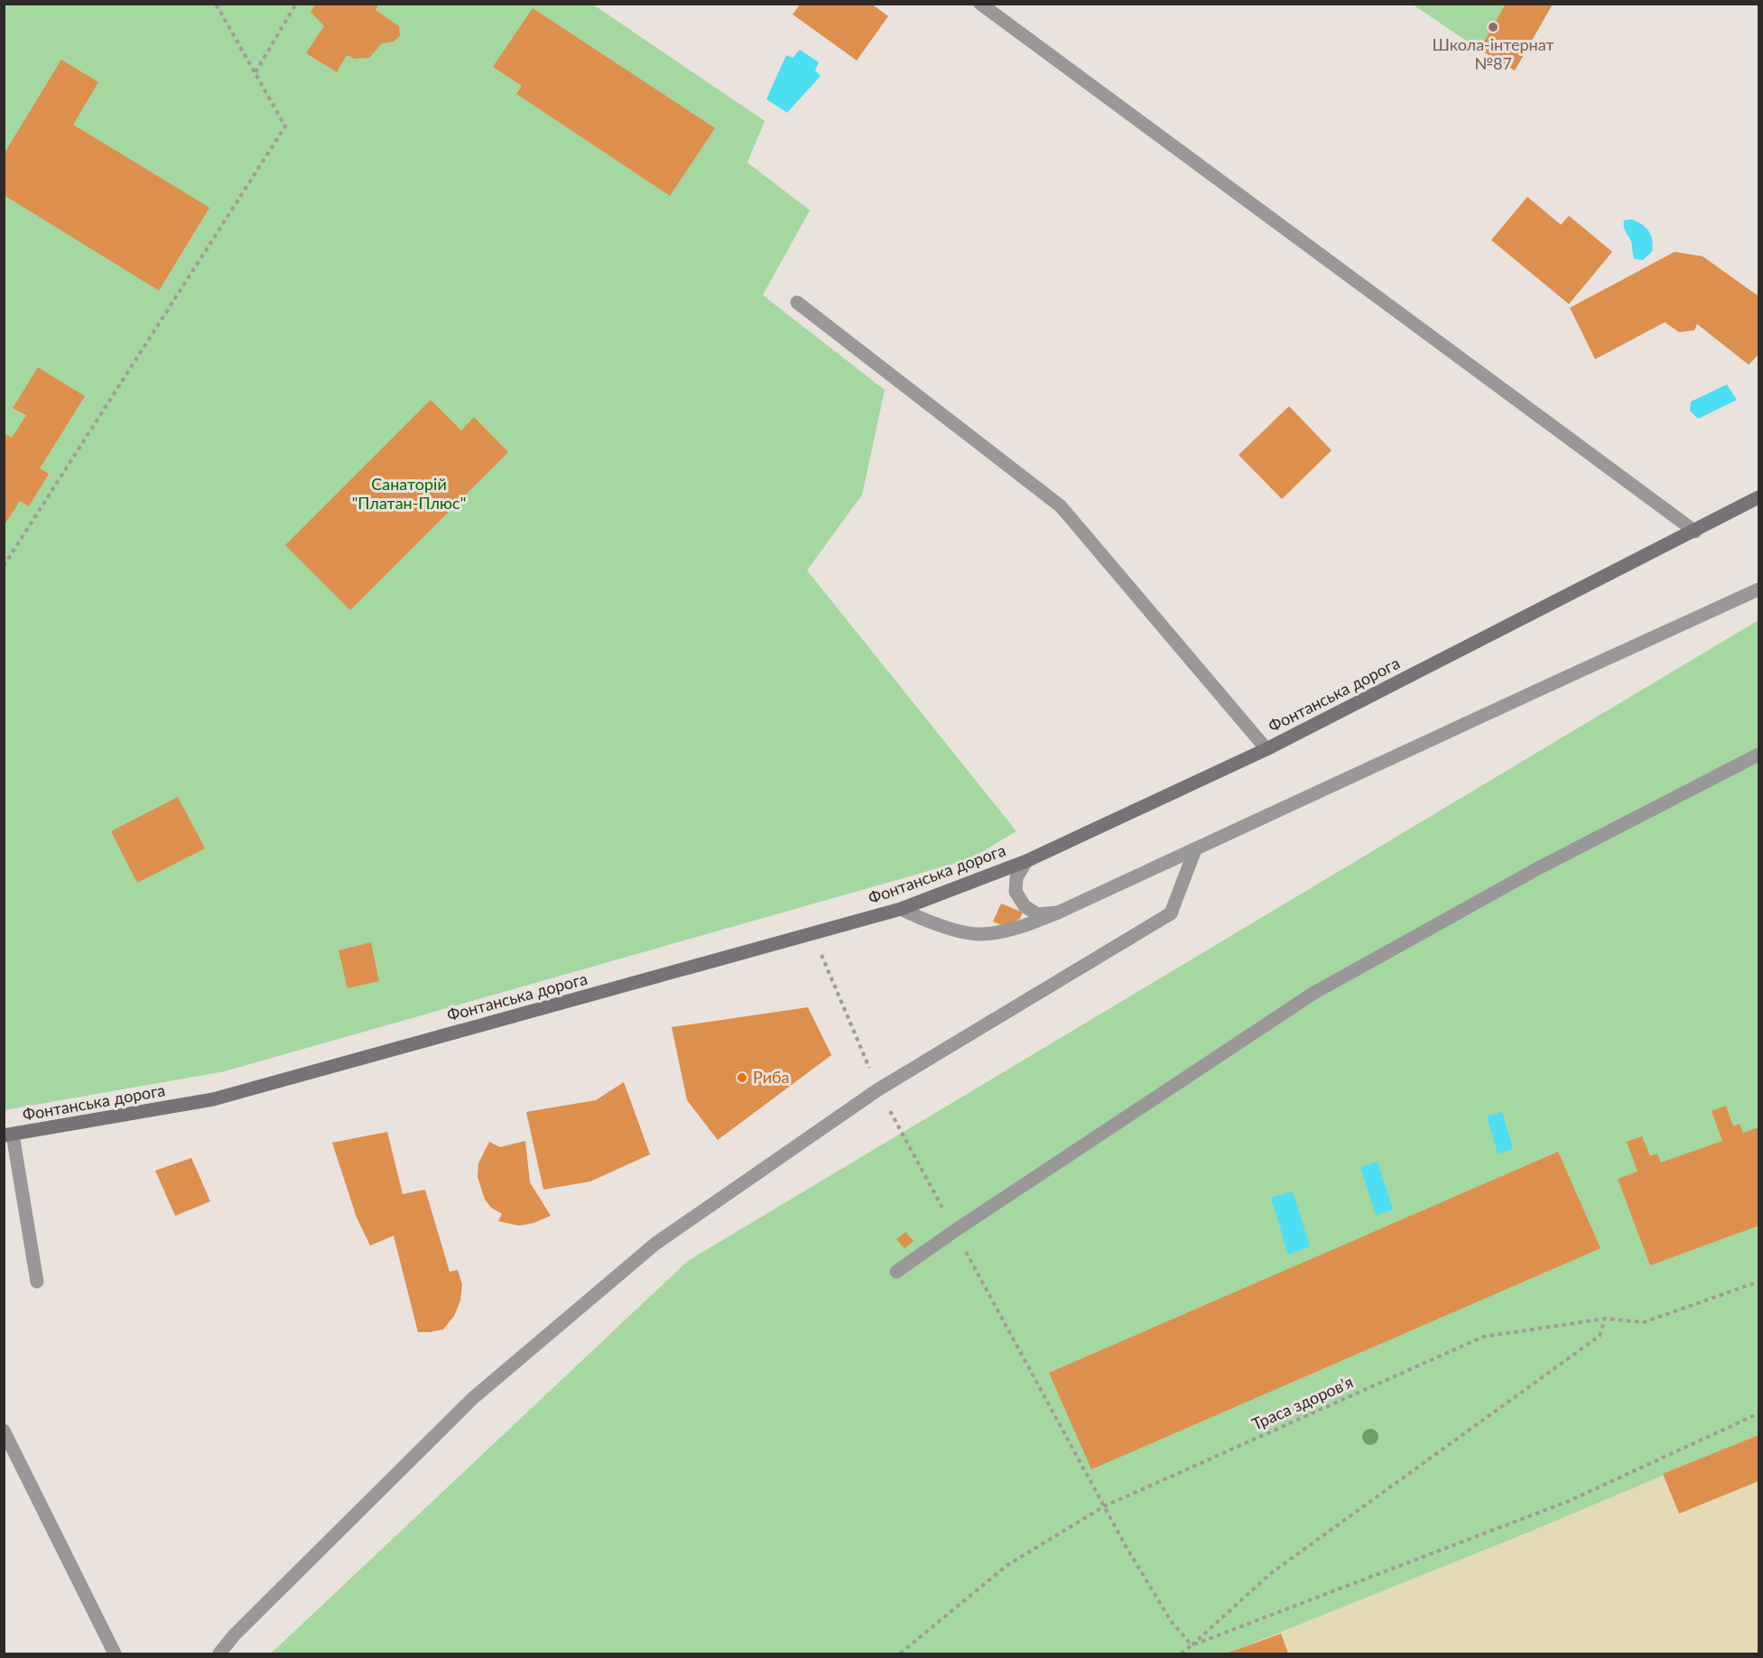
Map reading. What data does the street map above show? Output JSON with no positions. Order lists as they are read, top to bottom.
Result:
{
  "streets": {
    "main road": ["Фонтанська дорога"],
    "path": ["Траса здоров’я"]
  },
  "parks": ["Санаторій \"Платан-Плюс\""],
  "places": ["Школа-інтернат №87", "Риба"]
}
